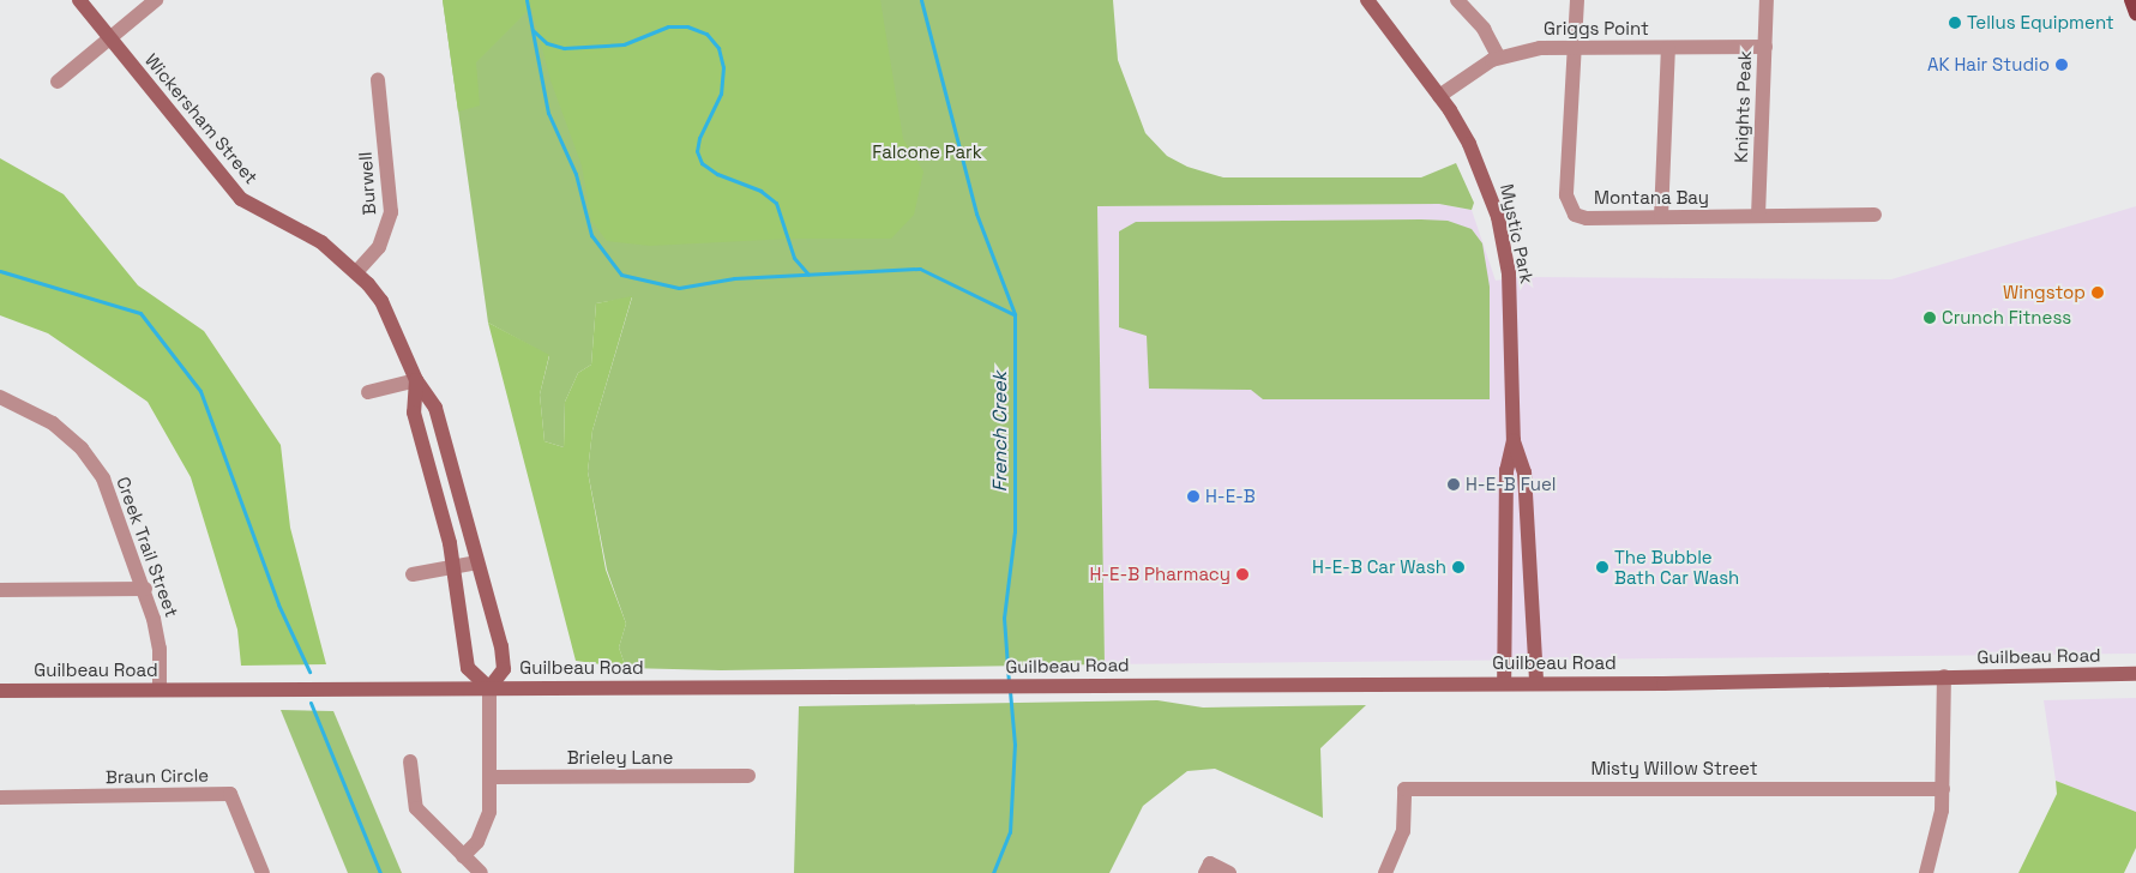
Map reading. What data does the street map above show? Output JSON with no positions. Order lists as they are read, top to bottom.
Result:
{
  "streets": {
    "street": [
      "Griggs Point",
      "Knights Peak",
      "Wickersham Street",
      "Burwell",
      "Montana Bay",
      "Mystic Park",
      "Creek Trail Street",
      "Guilbeau Road",
      "Brieley Lane",
      "Misty Willow Street",
      "Braun Circle"
    ]
  },
  "crossings": [
    ["Griggs Point", "Knights Peak"],
    ["Griggs Point", "Montana Bay"],
    ["Griggs Point", "Mystic Park"],
    ["Knights Peak", "Montana Bay"],
    ["Wickersham Street", "Burwell"],
    ["Wickersham Street", "Guilbeau Road"],
    ["Mystic Park", "Guilbeau Road"],
    ["Creek Trail Street", "Guilbeau Road"]
  ],
  "water": ["French Creek"],
  "parks": ["Falcone Park"],
  "places": [
    "Tellus Equipment",
    "AK Hair Studio",
    "Wingstop",
    "Crunch Fitness",
    "H-E-B Fuel",
    "H-E-B",
    "H-E-B Car Wash",
    "The Bubble Bath Car Wash",
    "H-E-B Pharmacy"
  ]
}
